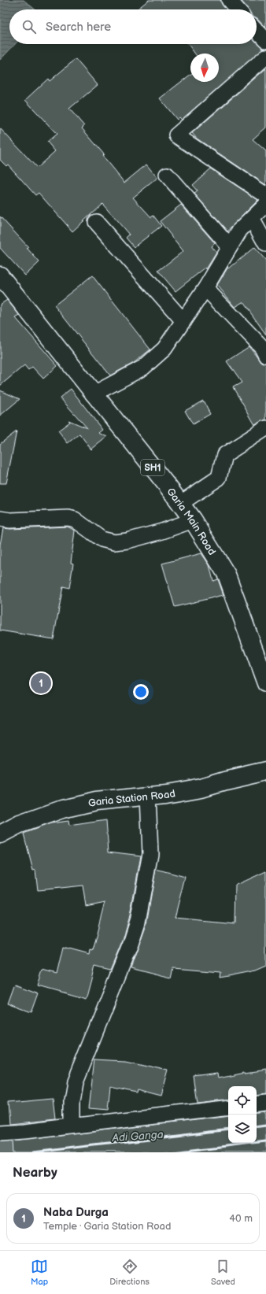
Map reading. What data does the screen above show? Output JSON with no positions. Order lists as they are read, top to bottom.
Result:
{
  "streets": {
    "main road": ["SH1", "Garia Main Road", "Garia Station Road"]
  },
  "water": ["Adi Ganga"],
  "north": "bottom",
  "page": {
    "search": "Search here",
    "pins": "1",
    "heading": "Nearby",
    "list": [
      {
        "mark": "1",
        "name": "Naba Durga",
        "note": "Temple · Garia Station Road",
        "value": "40 m"
      }
    ],
    "nav": ["Map", "Directions", "Saved"]
  }
}
